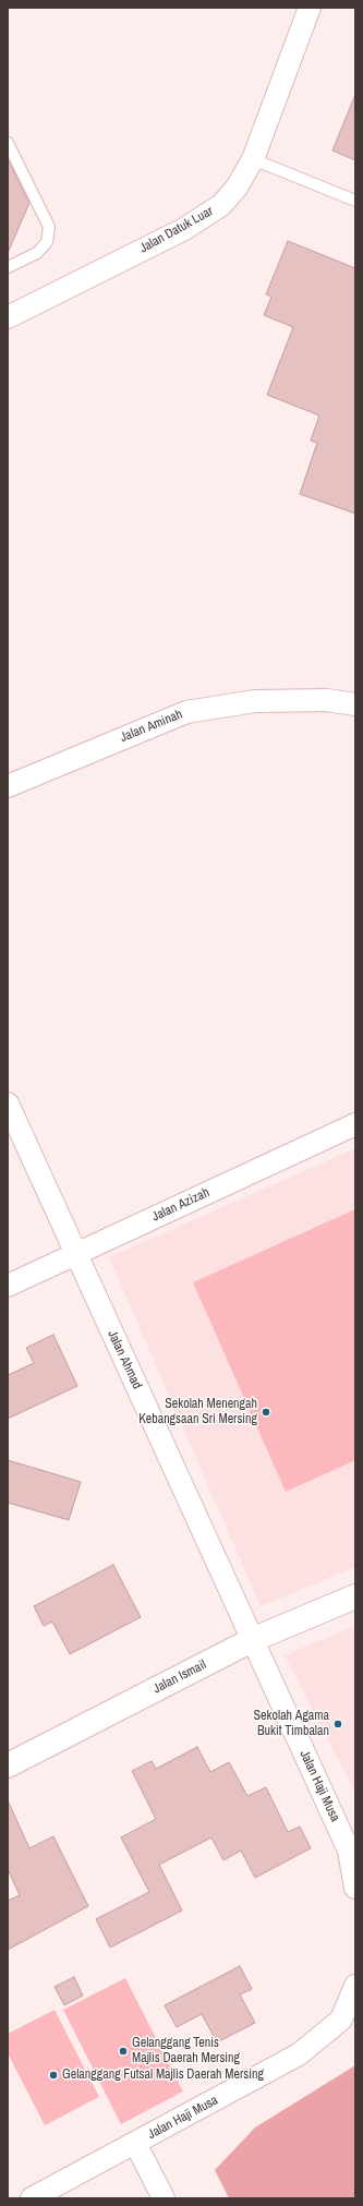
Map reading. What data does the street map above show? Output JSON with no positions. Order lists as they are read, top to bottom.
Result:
{
  "streets": {
    "street": [
      "Jalan Datuk Luar",
      "Jalan Aminah",
      "Jalan Azizah",
      "Jalan Ahmad",
      "Jalan Ismail",
      "Jalan Haji Musa"
    ]
  },
  "crossings": [
    ["Jalan Azizah", "Jalan Ahmad"],
    ["Jalan Ahmad", "Jalan Ismail"],
    ["Jalan Ahmad", "Jalan Haji Musa"],
    ["Jalan Ismail", "Jalan Haji Musa"]
  ],
  "places": [
    "Sekolah Menengah Kebangsaan Sri Mersing",
    "Sekolah Agama Bukit Timbalan",
    "Gelanggang Tenis Majlis Daerah Mersing",
    "Gelanggang Futsal Majlis Daerah Mersing"
  ]
}
